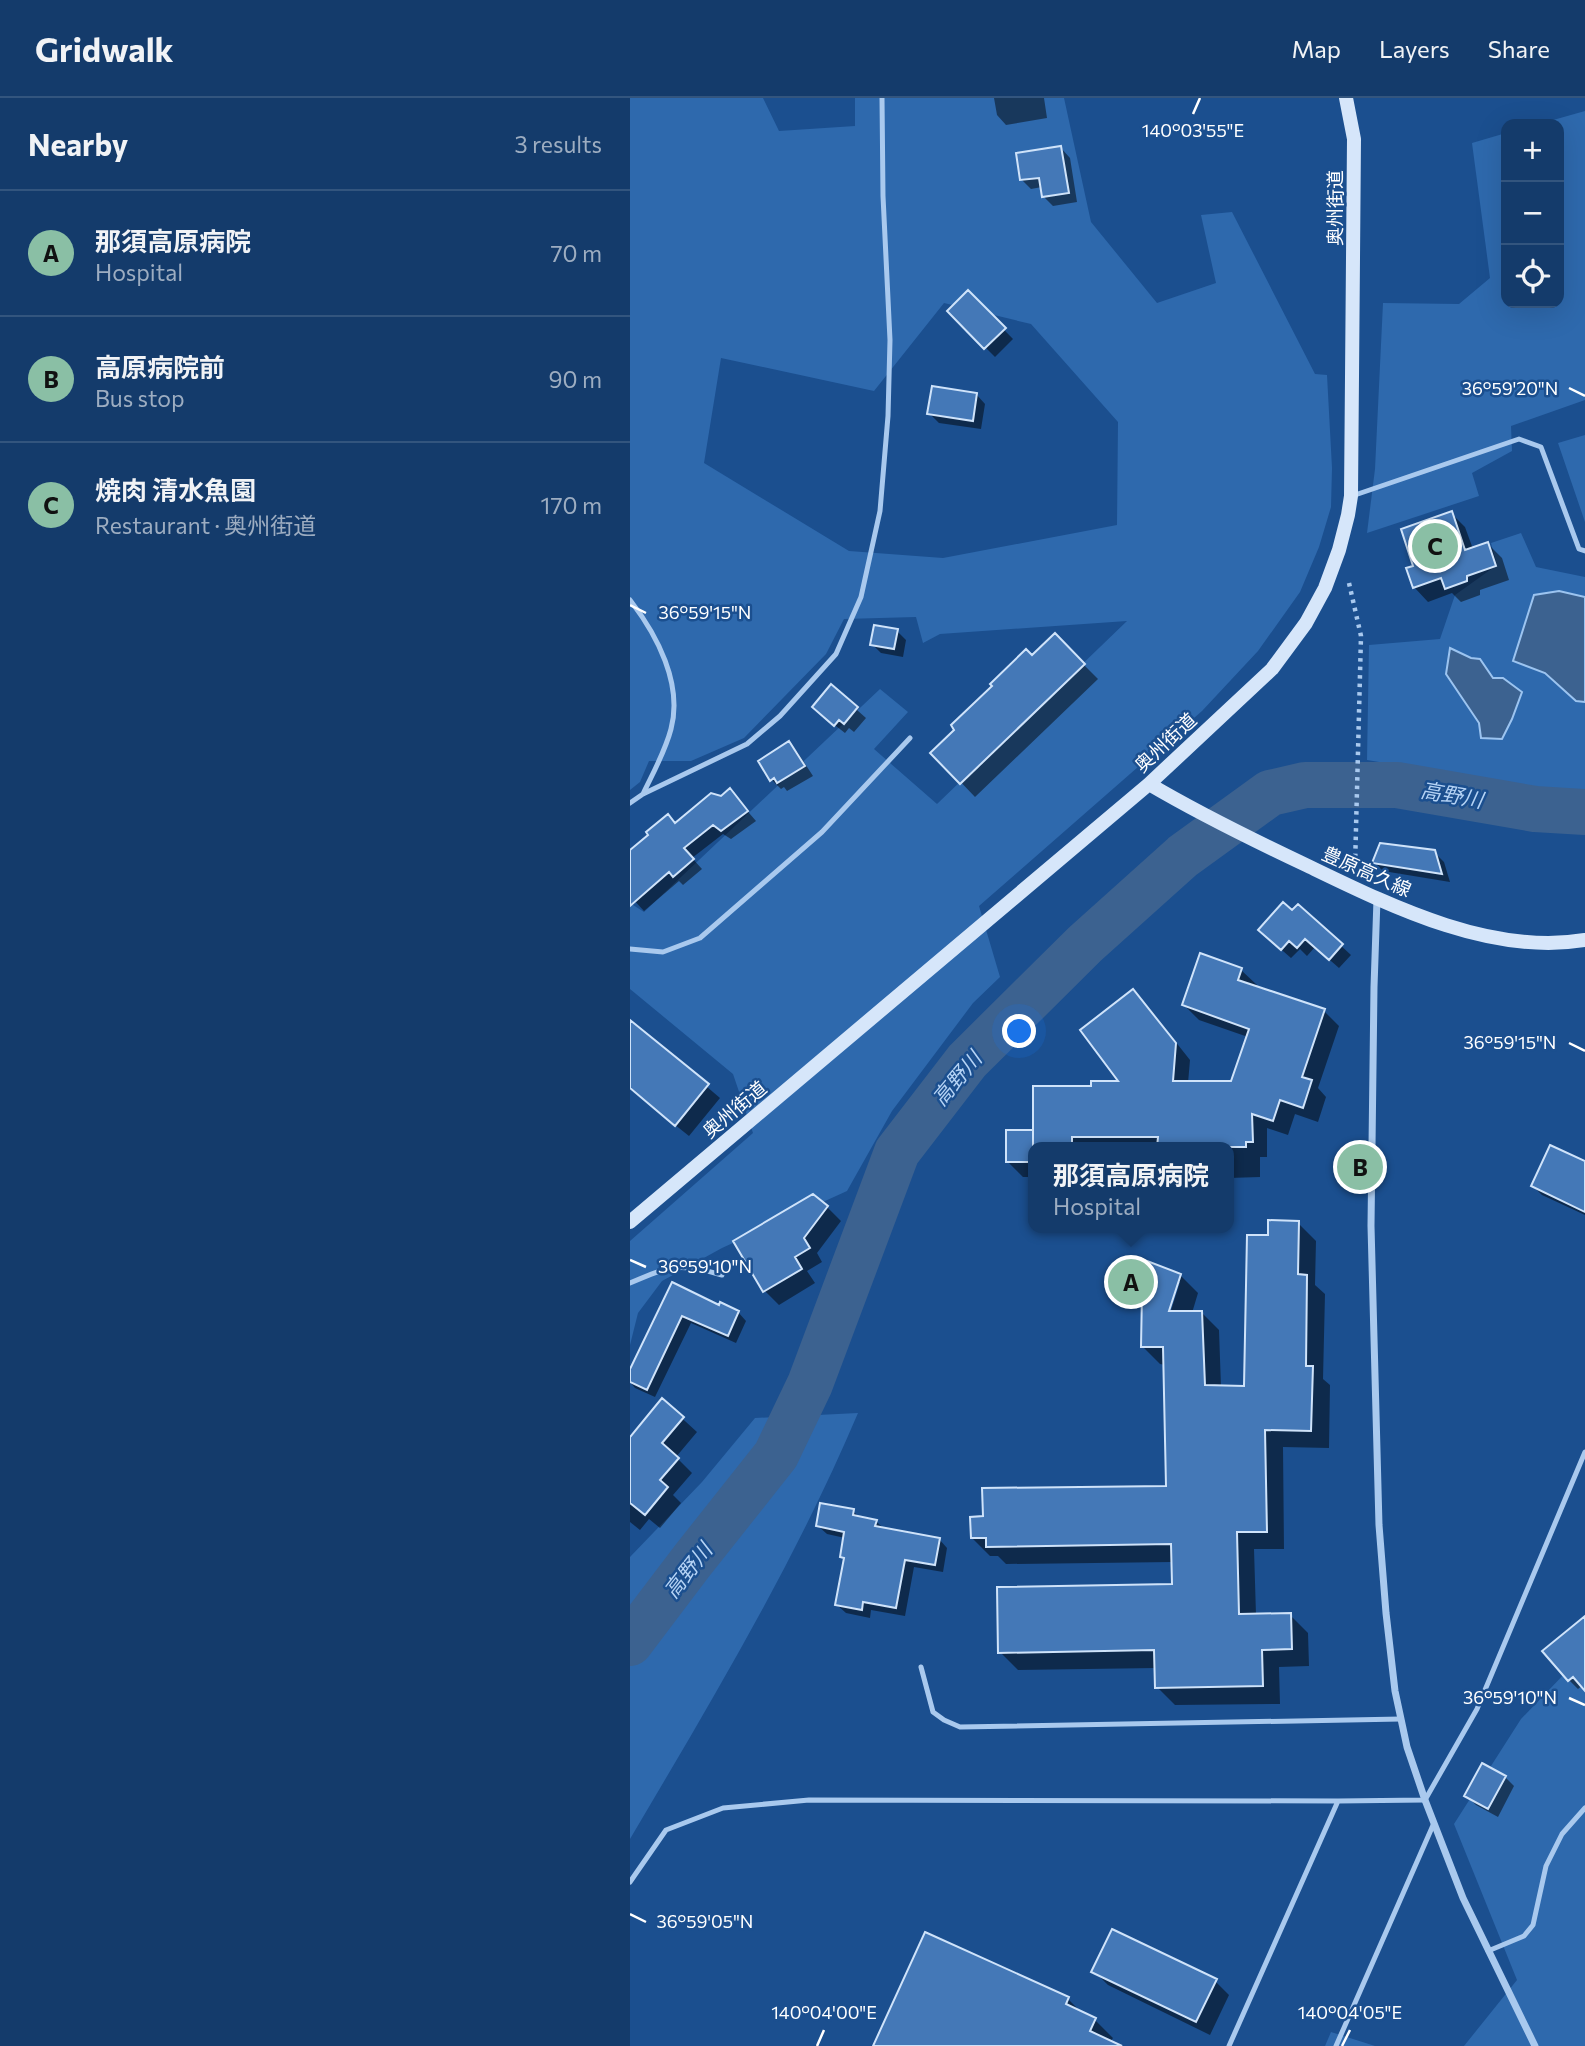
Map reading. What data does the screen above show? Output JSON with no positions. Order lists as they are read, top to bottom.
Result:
{
  "streets": {
    "main road": ["奥州街道", "豊原高久線"]
  },
  "crossings": [
    ["奥州街道", "豊原高久線"]
  ],
  "water": ["高野川"],
  "page": {
    "header": "Gridwalk",
    "nav": ["Map", "Layers", "Share"],
    "heading": ["Nearby", "3 results"],
    "map_buttons": ["+", "−"],
    "list": [
      {
        "mark": "A",
        "name": "那須高原病院",
        "note": "Hospital",
        "value": "70 m"
      },
      {
        "mark": "B",
        "name": "高原病院前",
        "note": "Bus stop",
        "value": "90 m"
      },
      {
        "mark": "C",
        "name": "焼肉 清水魚園",
        "note": "Restaurant · 奥州街道",
        "value": "170 m"
      }
    ],
    "pins": ["C", "B", "A"],
    "popup": ["那須高原病院", "Hospital"]
  },
  "coordinates": [
    "140°03'55\"E",
    "36°59'20\"N",
    "36°59'15\"N",
    "36°59'10\"N",
    "36°59'05\"N",
    "140°04'00\"E",
    "140°04'05\"E"
  ]
}
